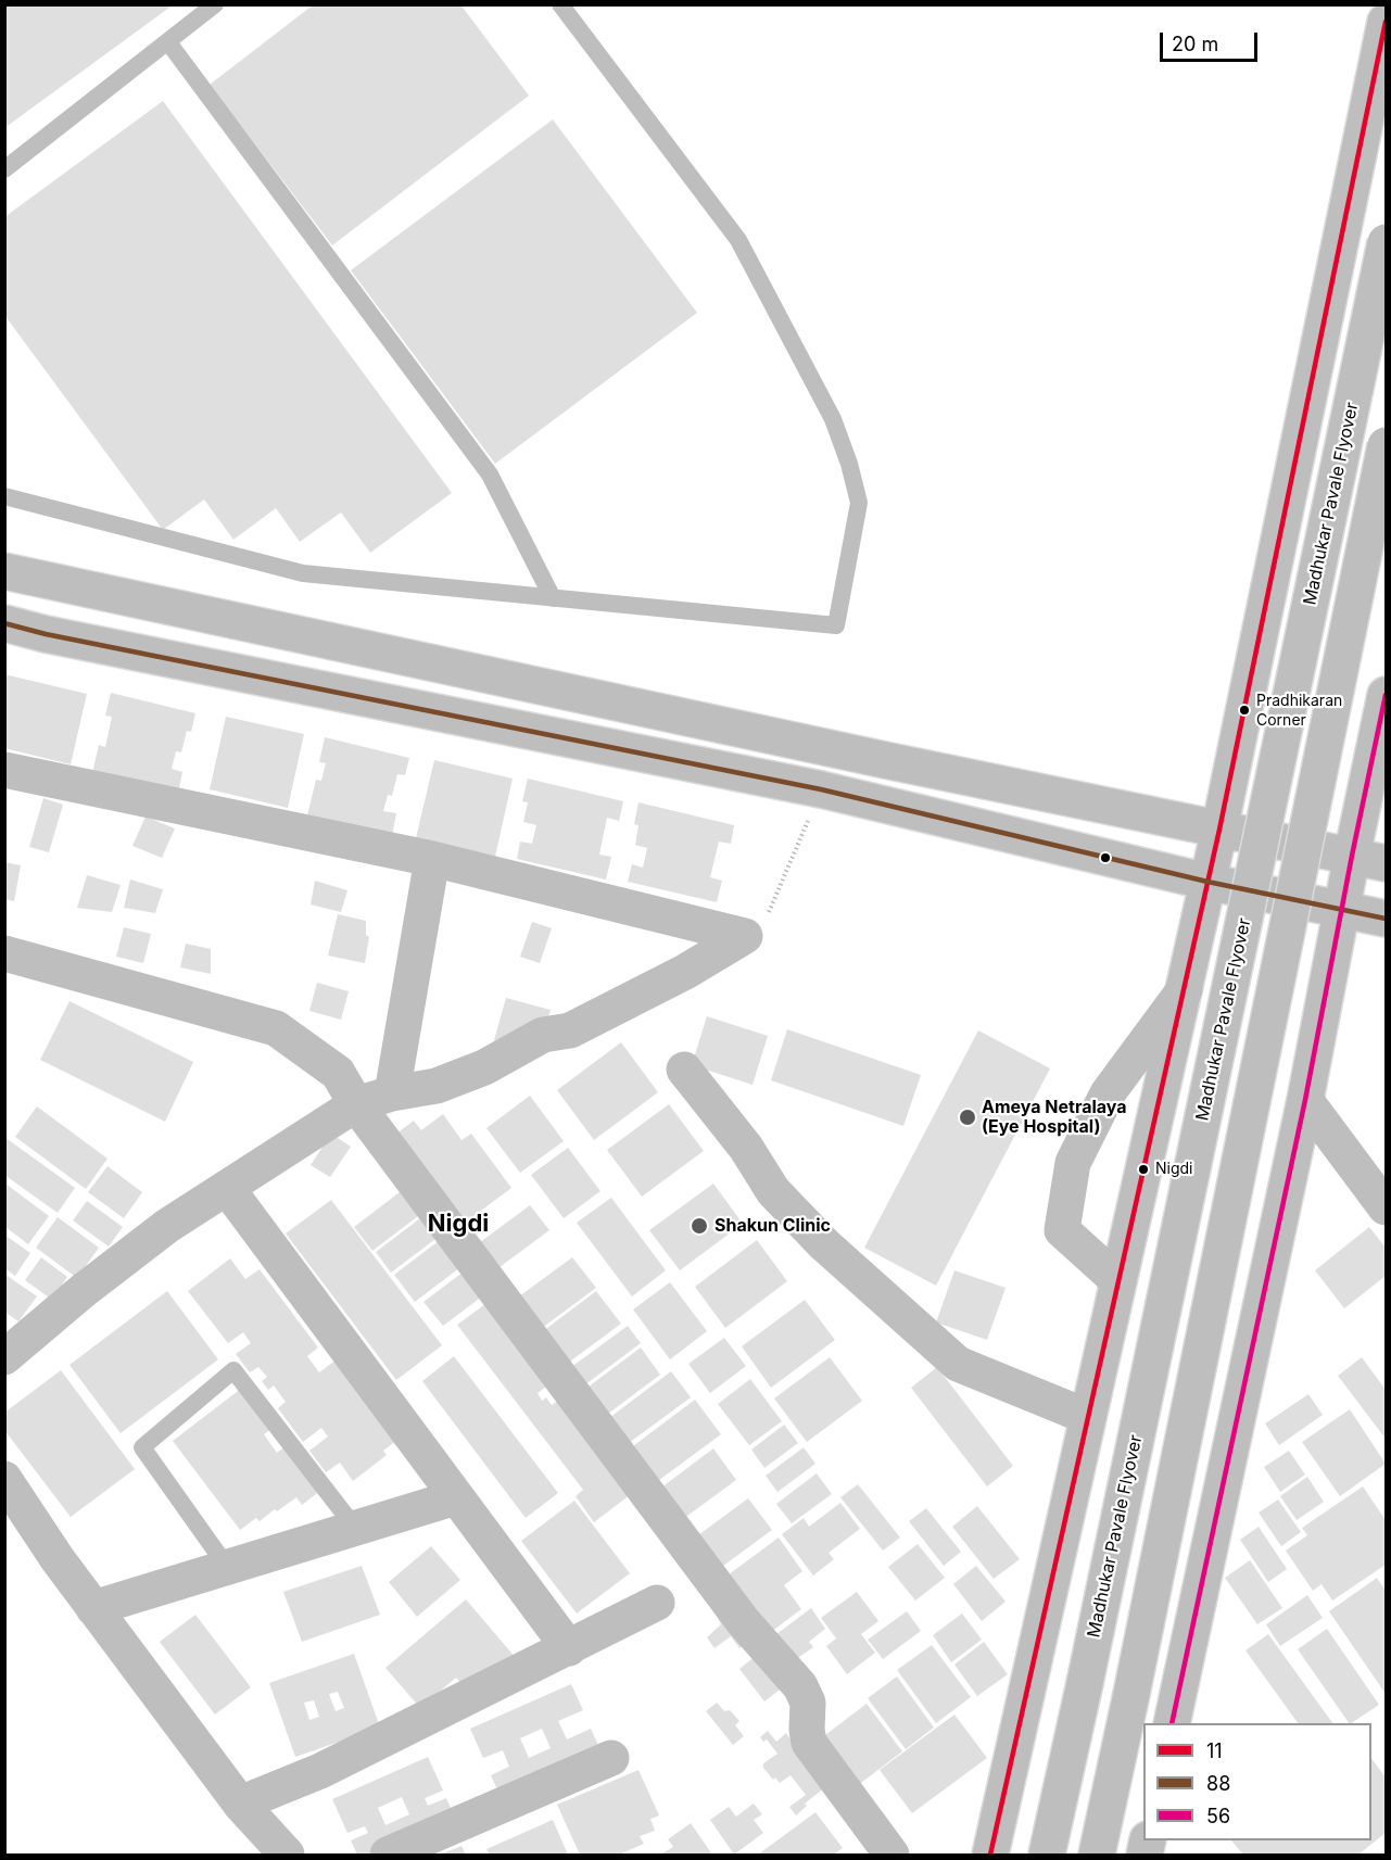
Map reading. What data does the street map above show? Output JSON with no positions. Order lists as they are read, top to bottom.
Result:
{
  "streets": {
    "main road": ["Madhukar Pavale Flyover"]
  },
  "districts": ["Nigdi"],
  "places": [
    "Pradhikaran Corner",
    "Ameya Netralaya (Eye Hospital)",
    "Nigdi",
    "Shakun Clinic"
  ],
  "lines": ["transit line 11", "transit line 88", "transit line 56"],
  "legend": ["11", "88", "56"],
  "scale_bar": "20 m"
}
